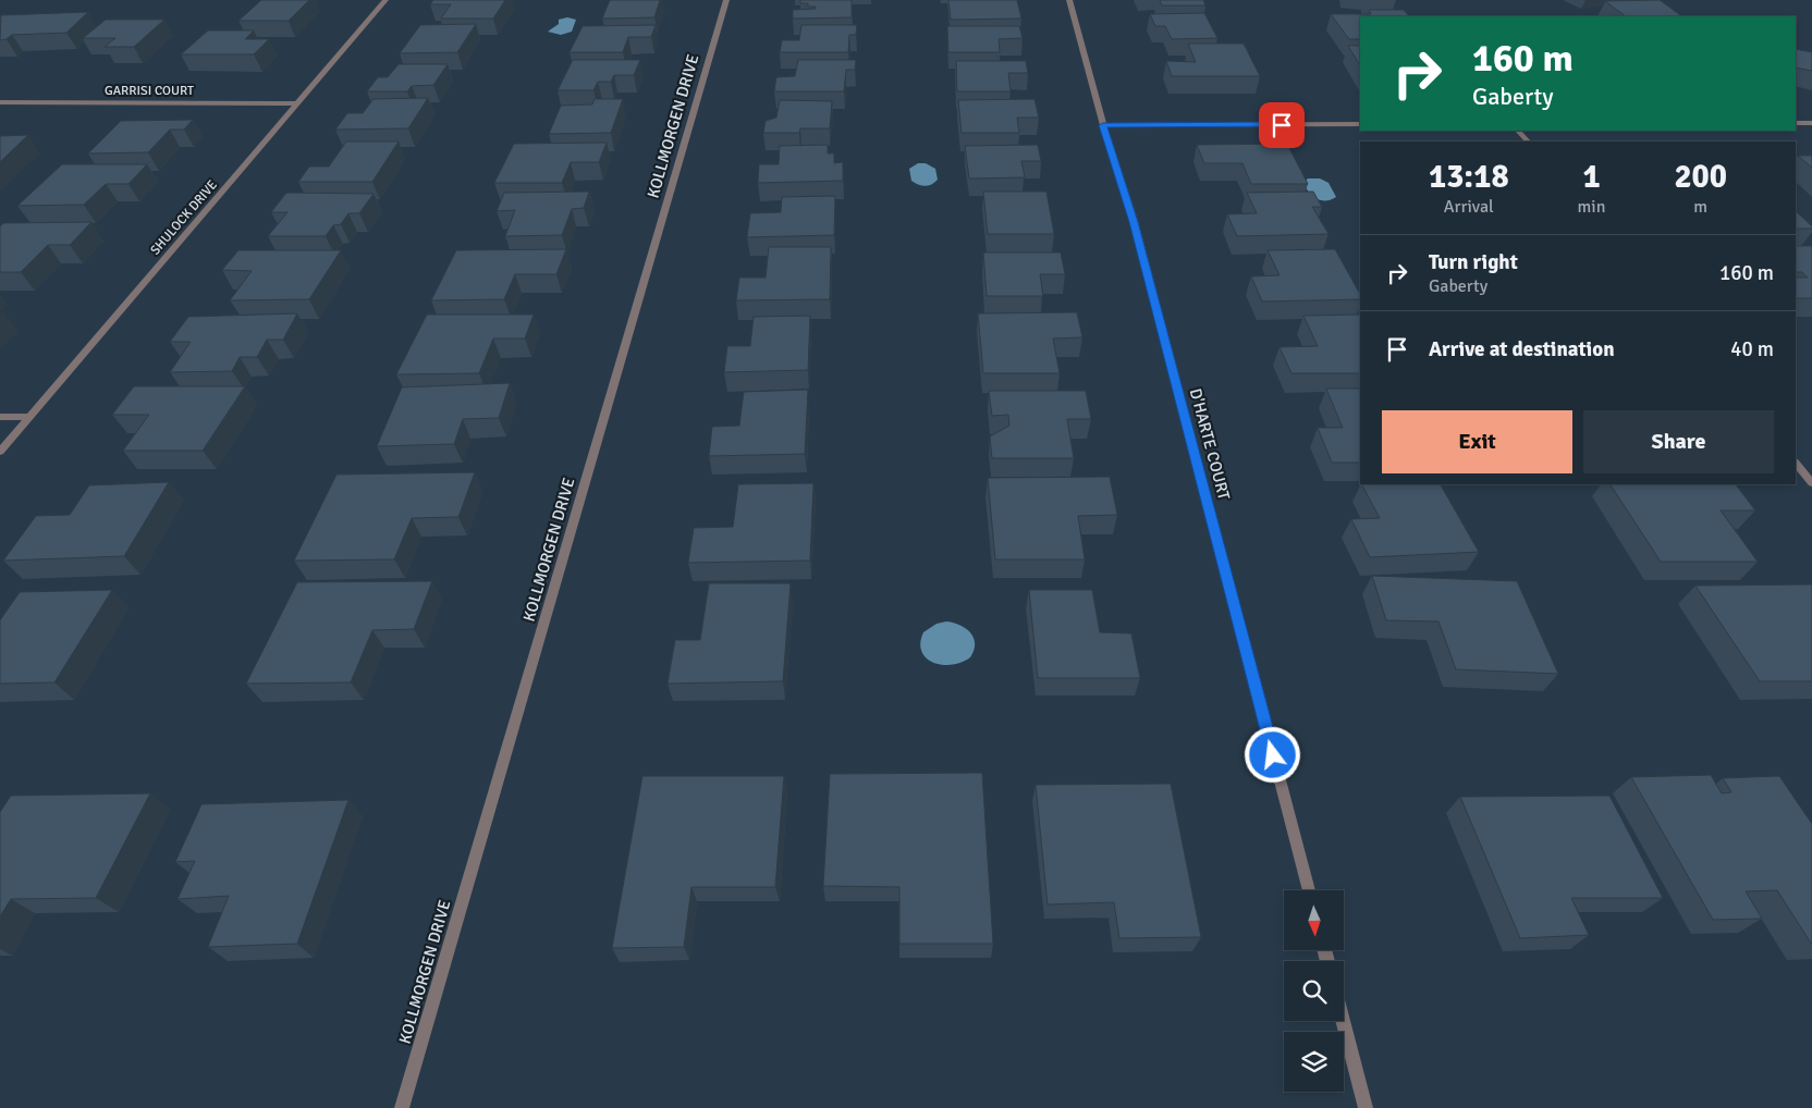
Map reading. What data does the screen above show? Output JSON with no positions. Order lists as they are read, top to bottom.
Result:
{
  "streets": {
    "street": [
      "GARRISI COURT",
      "KOLLMORGEN DRIVE",
      "SHULOCK DRIVE",
      "D'HARTE COURT"
    ]
  },
  "crossings": [
    ["GARRISI COURT", "SHULOCK DRIVE"]
  ],
  "north": "bottom",
  "page": {
    "turn": ["160 m", "Gaberty"],
    "eta": [
      "13:18",
      "Arrival",
      "1",
      "min",
      "200",
      "m"
    ],
    "list": [
      {
        "name": "Turn right",
        "note": "Gaberty",
        "value": "160 m"
      },
      {
        "name": "Arrive at destination",
        "value": "40 m"
      }
    ],
    "buttons": ["Exit", "Share"]
  }
}
